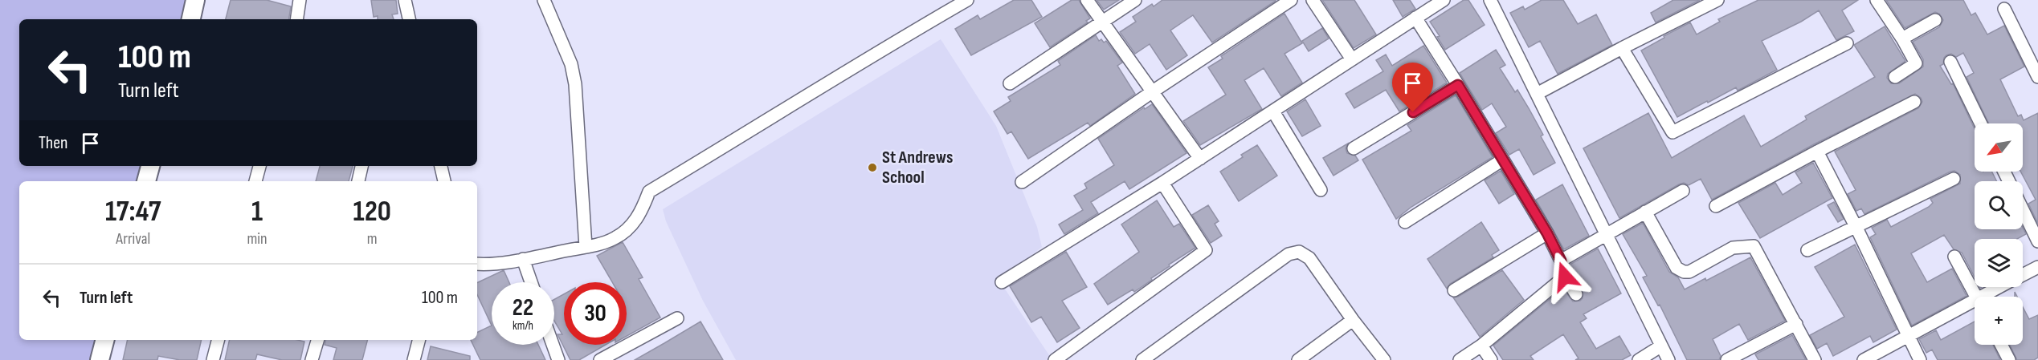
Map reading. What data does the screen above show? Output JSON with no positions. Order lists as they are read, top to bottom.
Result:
{
  "places": ["St Andrews School"],
  "north": "bottom left",
  "page": {
    "turn": ["100 m", "Turn left"],
    "then": "Then",
    "map_buttons": "+",
    "eta": [
      "17:47",
      "Arrival",
      "1",
      "min",
      "120",
      "m"
    ],
    "list": [
      {
        "name": "Turn left",
        "value": "100 m"
      }
    ],
    "speed": "22 km/h",
    "limit": "30"
  }
}
